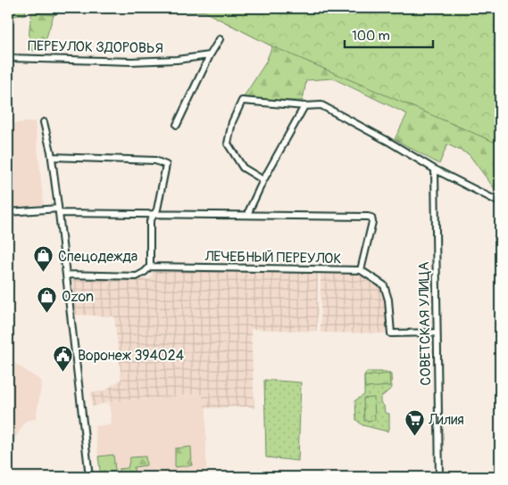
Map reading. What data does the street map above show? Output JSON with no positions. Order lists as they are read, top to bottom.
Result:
{
  "streets": {
    "street": ["ПЕРЕУЛОК ЗДОРОВЬЯ", "ЛЕЧЕБНЫЙ ПЕРЕУЛОК", "СОВЕТСКАЯ УЛИЦА"]
  },
  "crossings": [
    ["ЛЕЧЕБНЫЙ ПЕРЕУЛОК", "СОВЕТСКАЯ УЛИЦА"]
  ],
  "places": {
    "shop": ["Спецодежда", "Ozon"],
    "public building": ["Воронеж 394024"],
    "supermarket": ["Лилия"]
  },
  "scale_bar": "100 m"
}
